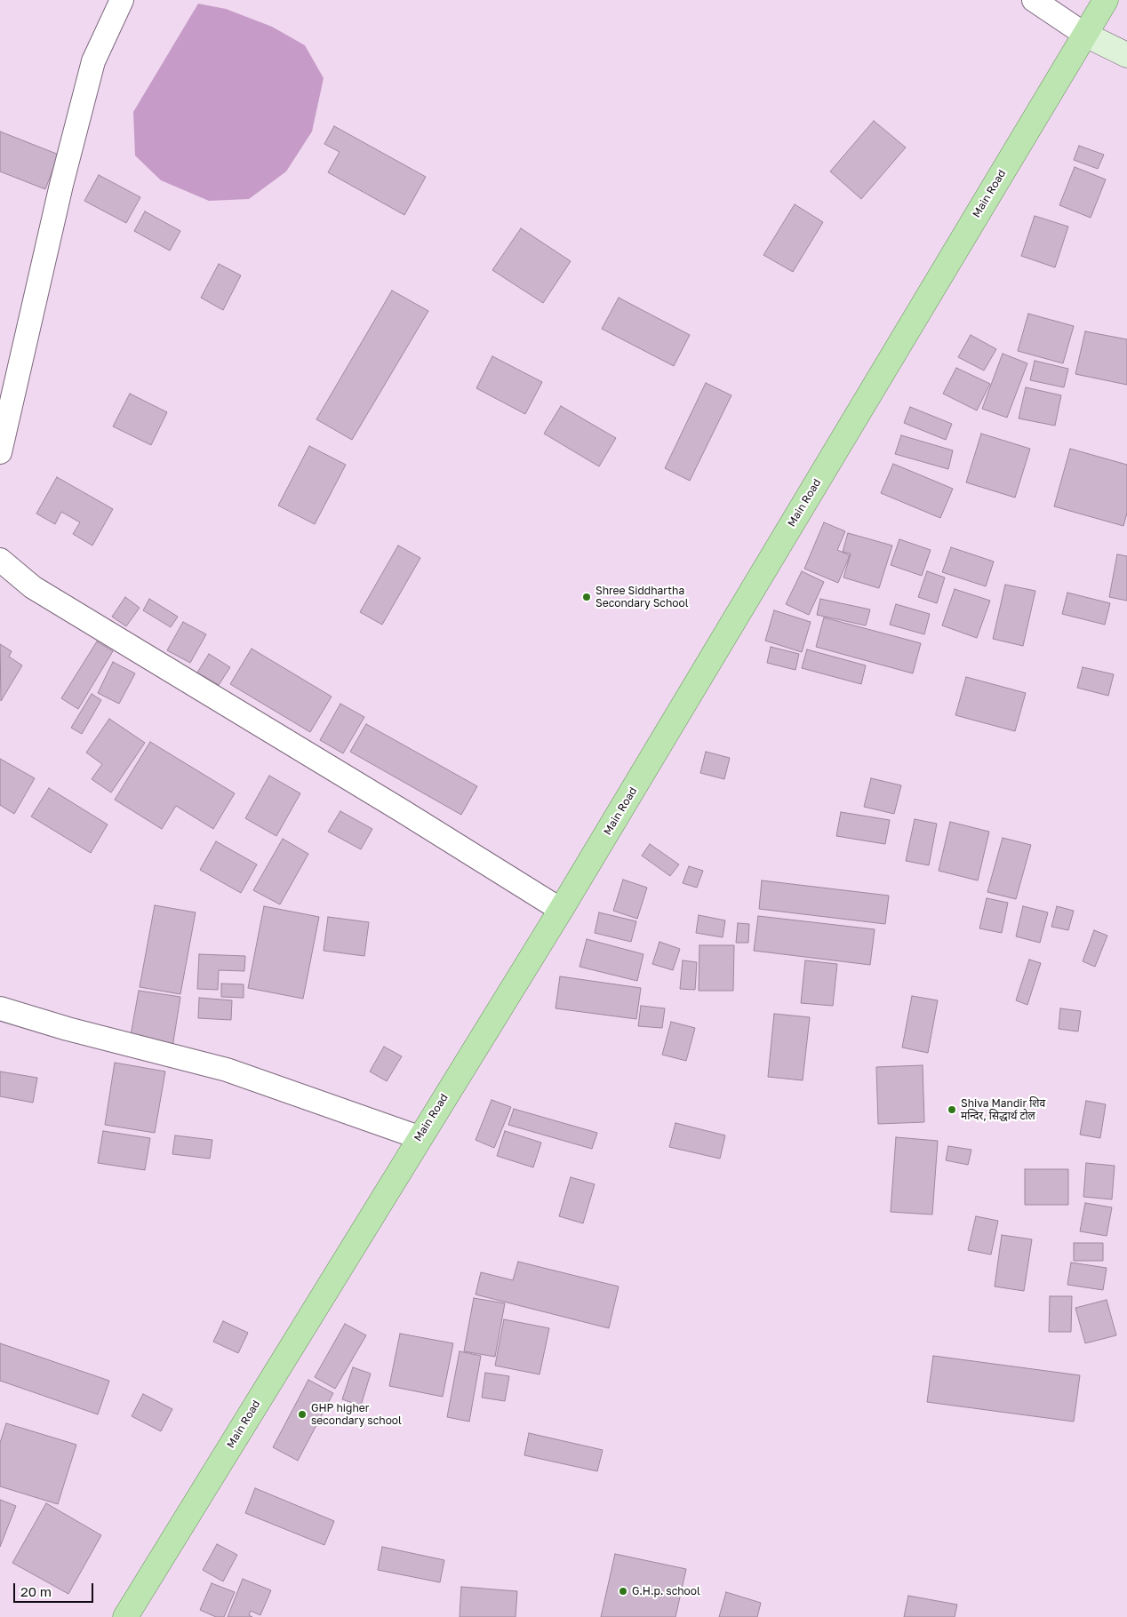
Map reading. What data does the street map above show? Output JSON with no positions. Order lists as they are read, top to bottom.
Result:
{
  "streets": {
    "main road": ["Main Road"]
  },
  "places": [
    "Shree Siddhartha Secondary School",
    "Shiva Mandir शिव मन्दिर, सिद्धार्थ टोल",
    "GHP higher secondary school",
    "G.H.p. school"
  ],
  "scale_bar": "20 m"
}
